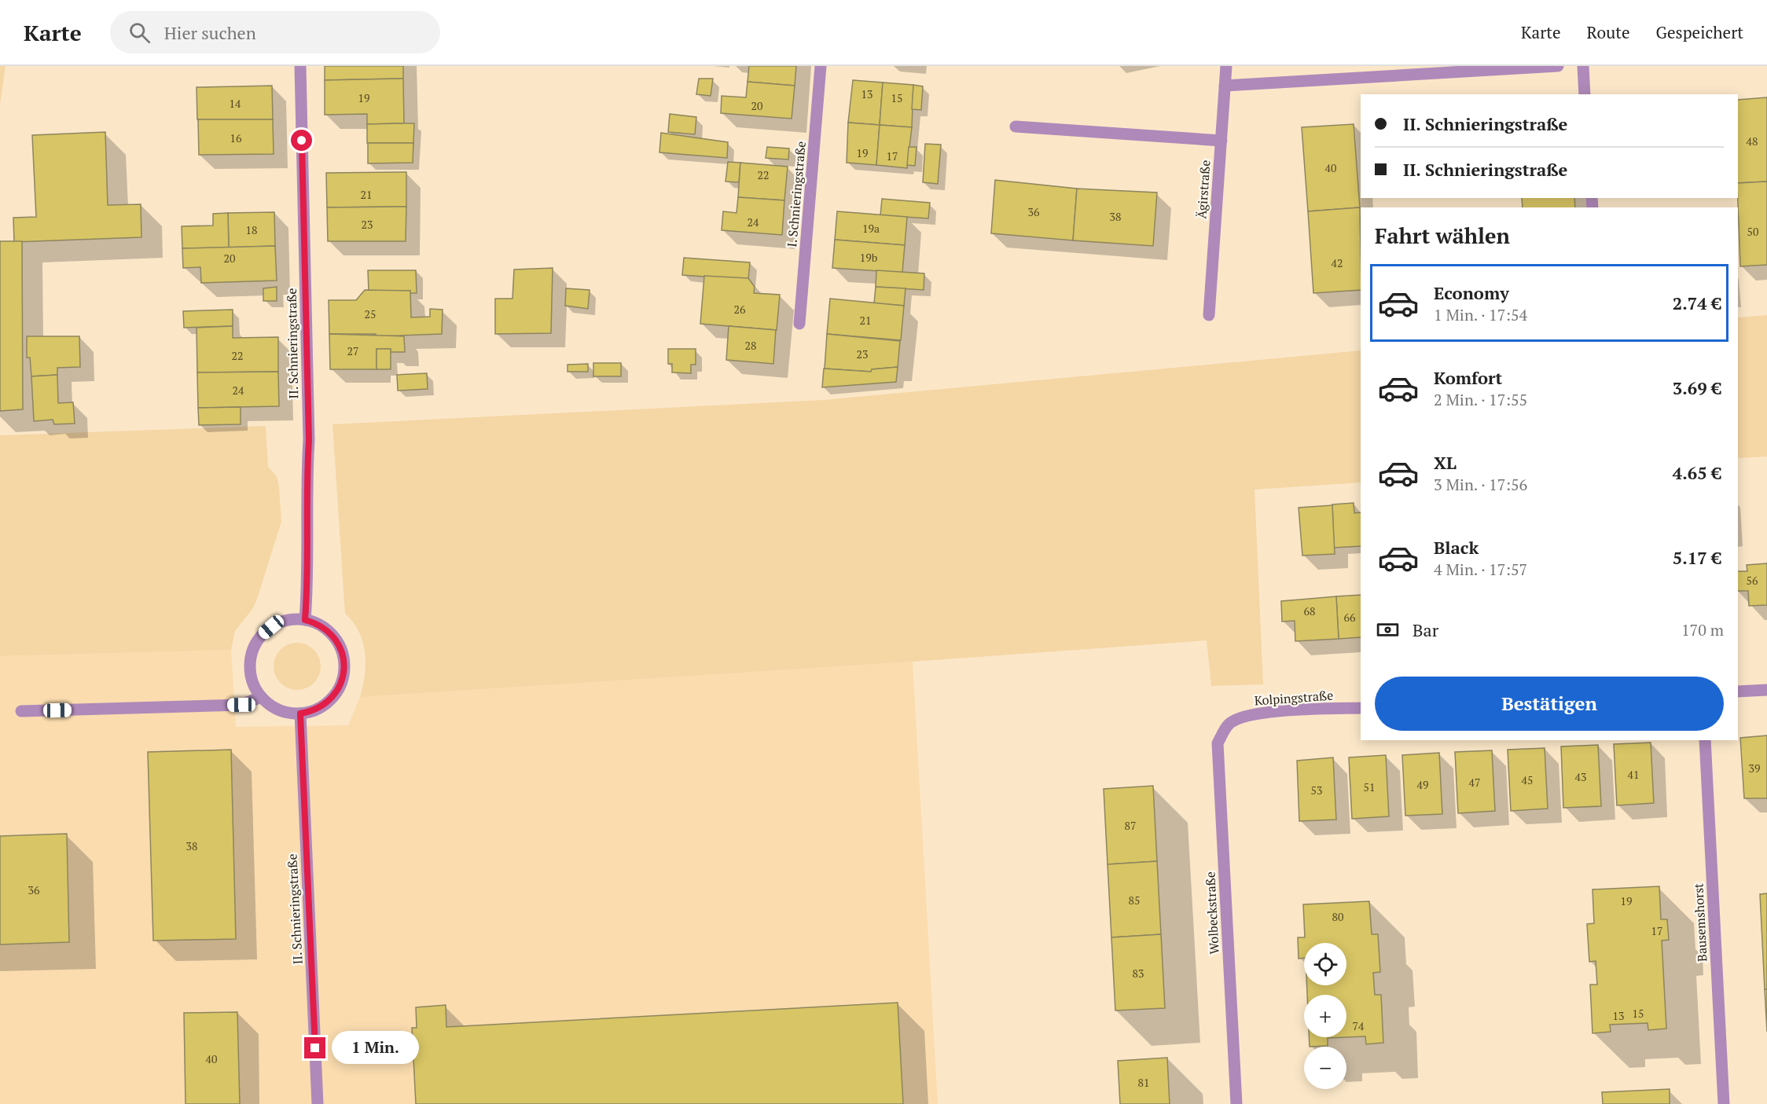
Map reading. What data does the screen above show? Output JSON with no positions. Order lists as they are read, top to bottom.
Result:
{
  "streets": {
    "street": [
      "Ägirstraße",
      "I. Schnieringstraße",
      "II. Schnieringstraße",
      "Kolpingstraße",
      "Wolbeckstraße",
      "Bausemshorst"
    ]
  },
  "crossings": [
    ["Kolpingstraße", "Wolbeckstraße"]
  ],
  "house_numbers": [
    "13",
    "19",
    "15",
    "14",
    "20",
    "16",
    "48",
    "19",
    "17",
    "40",
    "22",
    "21",
    "36",
    "38",
    "24",
    "23",
    "19a",
    "18",
    "50",
    "19b",
    "20",
    "42",
    "26",
    "25",
    "21",
    "28",
    "27",
    "23",
    "22",
    "24",
    "56",
    "68",
    "66",
    "39",
    "41",
    "43",
    "45",
    "47",
    "49",
    "51",
    "53",
    "87",
    "38",
    "36",
    "85",
    "19",
    "80",
    "17",
    "83",
    "15",
    "13",
    "74",
    "40",
    "81"
  ],
  "page": {
    "header": "Karte",
    "search": "Hier suchen",
    "nav": ["Karte", "Route", "Gespeichert"],
    "banner": ["II. Schnieringstraße", "II. Schnieringstraße"],
    "heading": "Fahrt wählen",
    "list": [
      {
        "name": "Economy",
        "note": "1 Min. · 17:54",
        "value": "2.74 €"
      },
      {
        "name": "Komfort",
        "note": "2 Min. · 17:55",
        "value": "3.69 €"
      },
      {
        "name": "XL",
        "note": "3 Min. · 17:56",
        "value": "4.65 €"
      },
      {
        "name": "Black",
        "note": "4 Min. · 17:57",
        "value": "5.17 €"
      }
    ],
    "pay": ["Bar", "170 m"],
    "buttons": "Bestätigen",
    "map_buttons": ["+", "−"],
    "bubble": "1 Min."
  }
}
